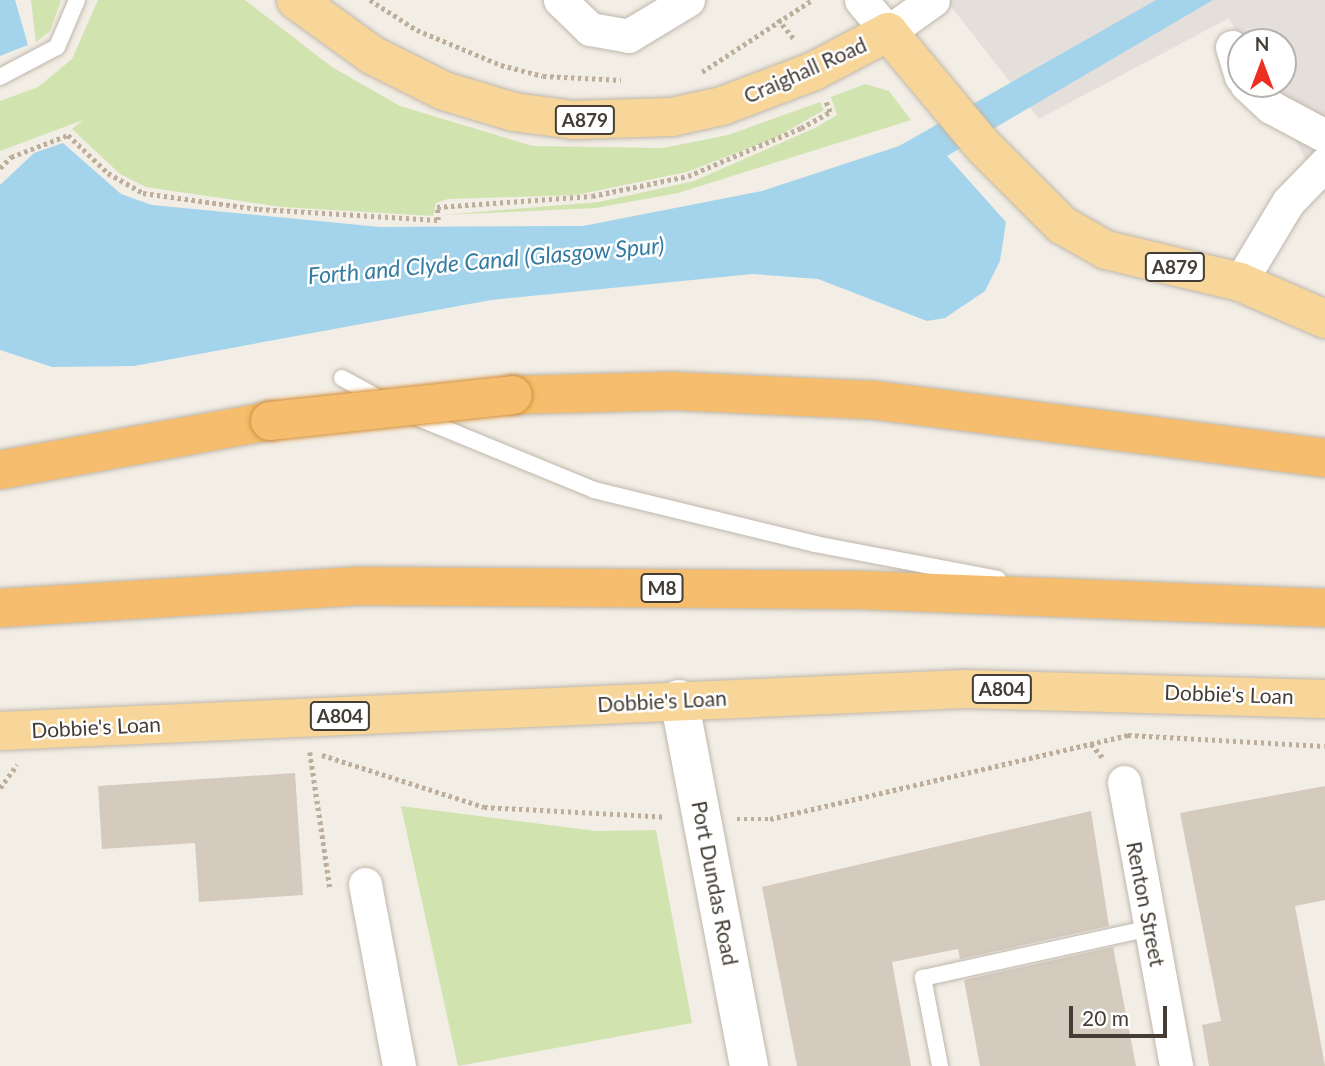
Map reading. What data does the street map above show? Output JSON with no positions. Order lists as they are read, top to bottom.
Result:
{
  "streets": {
    "highway": ["M8"],
    "main road": [
      "Craighall Road",
      "A879",
      "A804",
      "Dobbie's Loan"
    ],
    "street": ["Port Dundas Road", "Renton Street"]
  },
  "crossings": [
    ["Dobbie's Loan", "Port Dundas Road"]
  ],
  "water": ["Forth and Clyde Canal (Glasgow Spur)"],
  "scale_bar": "20 m",
  "north": "top"
}
